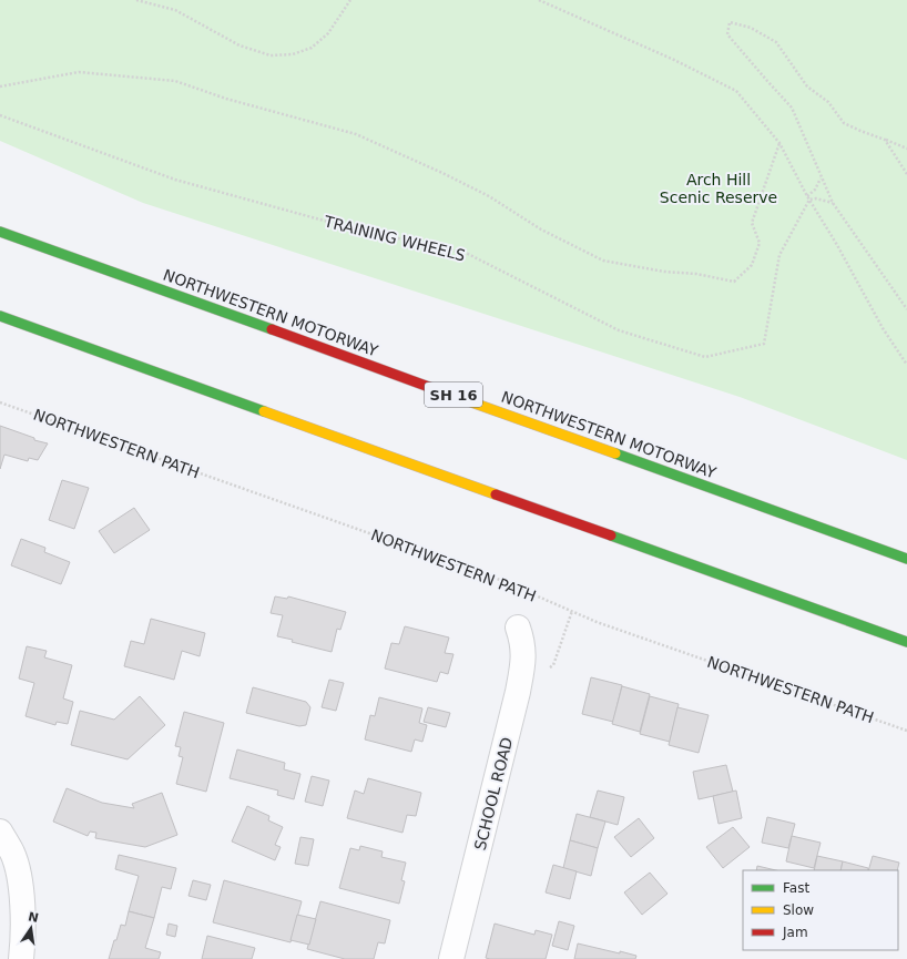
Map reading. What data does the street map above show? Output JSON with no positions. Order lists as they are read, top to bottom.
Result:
{
  "streets": {
    "highway": ["NORTHWESTERN MOTORWAY", "SH 16"],
    "street": ["SCHOOL ROAD"],
    "path": ["TRAINING WHEELS", "NORTHWESTERN PATH"]
  },
  "parks": ["Arch Hill Scenic Reserve"],
  "legend": ["Fast", "Slow", "Jam"],
  "north": "top"
}
